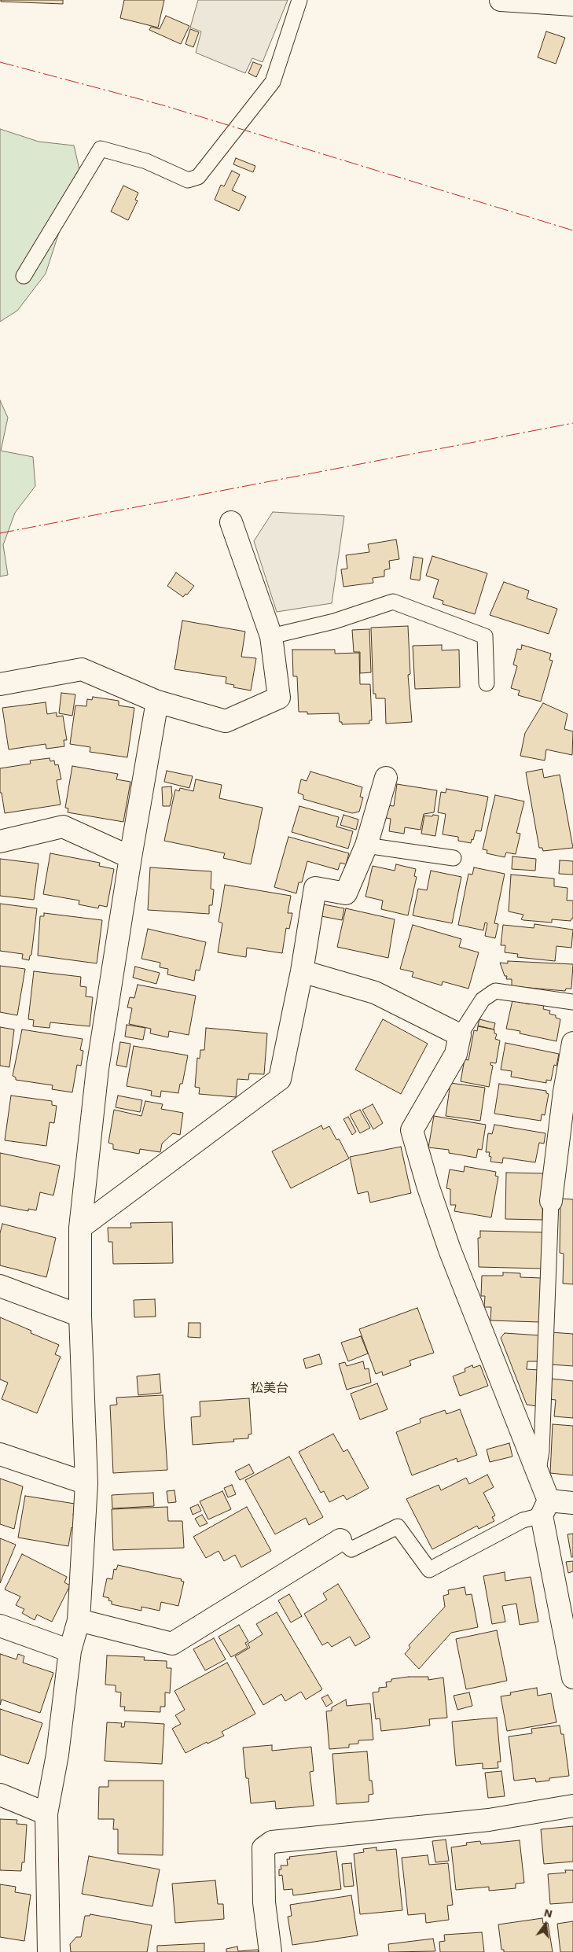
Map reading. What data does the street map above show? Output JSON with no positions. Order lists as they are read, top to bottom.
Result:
{
  "districts": ["松美台"],
  "north": "top"
}
